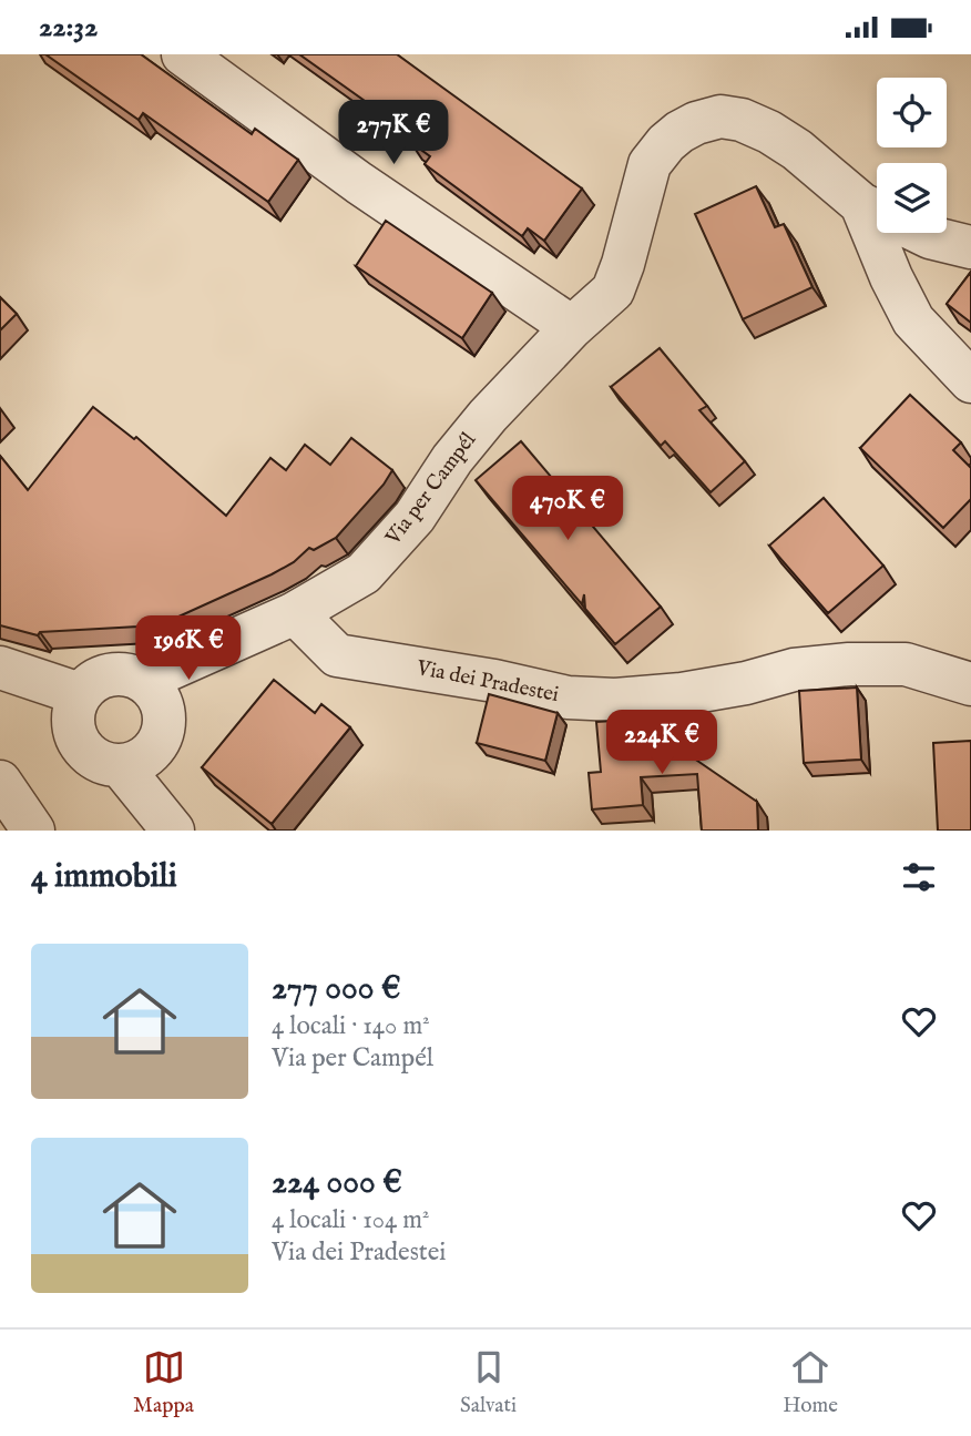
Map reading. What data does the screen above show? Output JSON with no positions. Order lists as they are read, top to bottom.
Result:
{
  "streets": {
    "street": ["Via per Campél", "Via dei Pradestei"]
  },
  "crossings": [
    ["Via per Campél", "Via dei Pradestei"]
  ],
  "page": {
    "status": "22:32",
    "price": [
      "277K €",
      "470K €",
      "196K €",
      "224K €"
    ],
    "heading": "4 immobili",
    "list": [
      {
        "name": "277 000 €",
        "note": "4 locali · 140 m² · Via per Campél"
      },
      {
        "name": "224 000 €",
        "note": "4 locali · 104 m² · Via dei Pradestei"
      }
    ],
    "tabs": ["Mappa", "Salvati", "Home"]
  }
}
